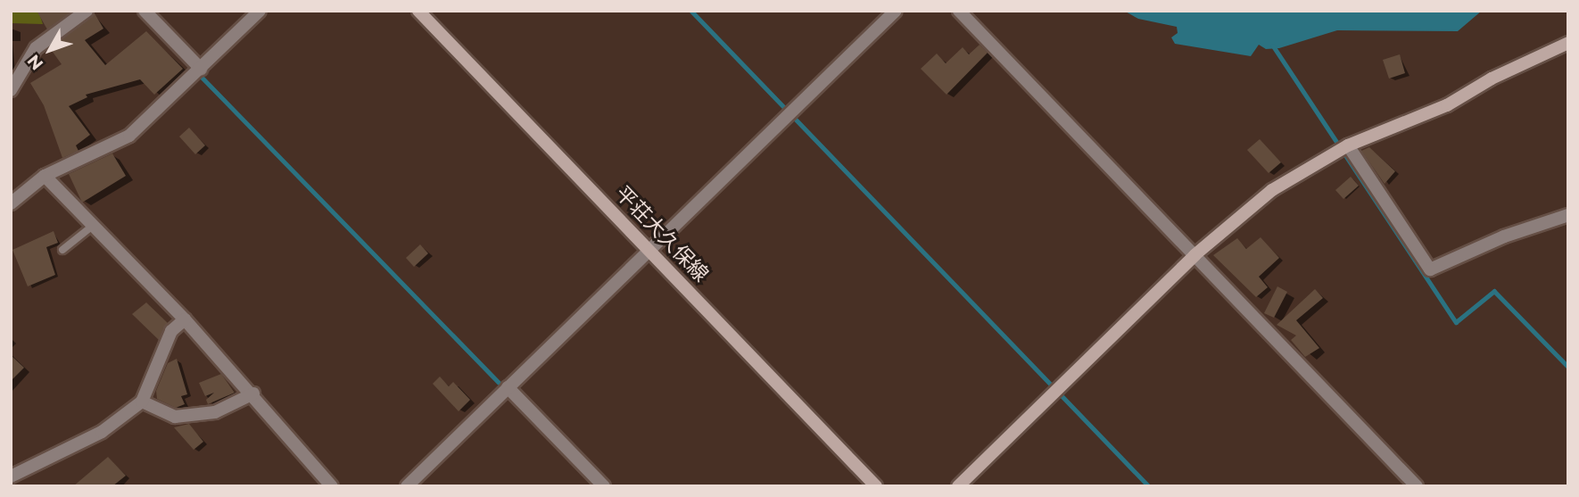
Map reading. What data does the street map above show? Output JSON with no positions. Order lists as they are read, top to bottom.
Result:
{
  "streets": {
    "street": ["平荘大久保線"]
  },
  "north": "bottom left"
}
